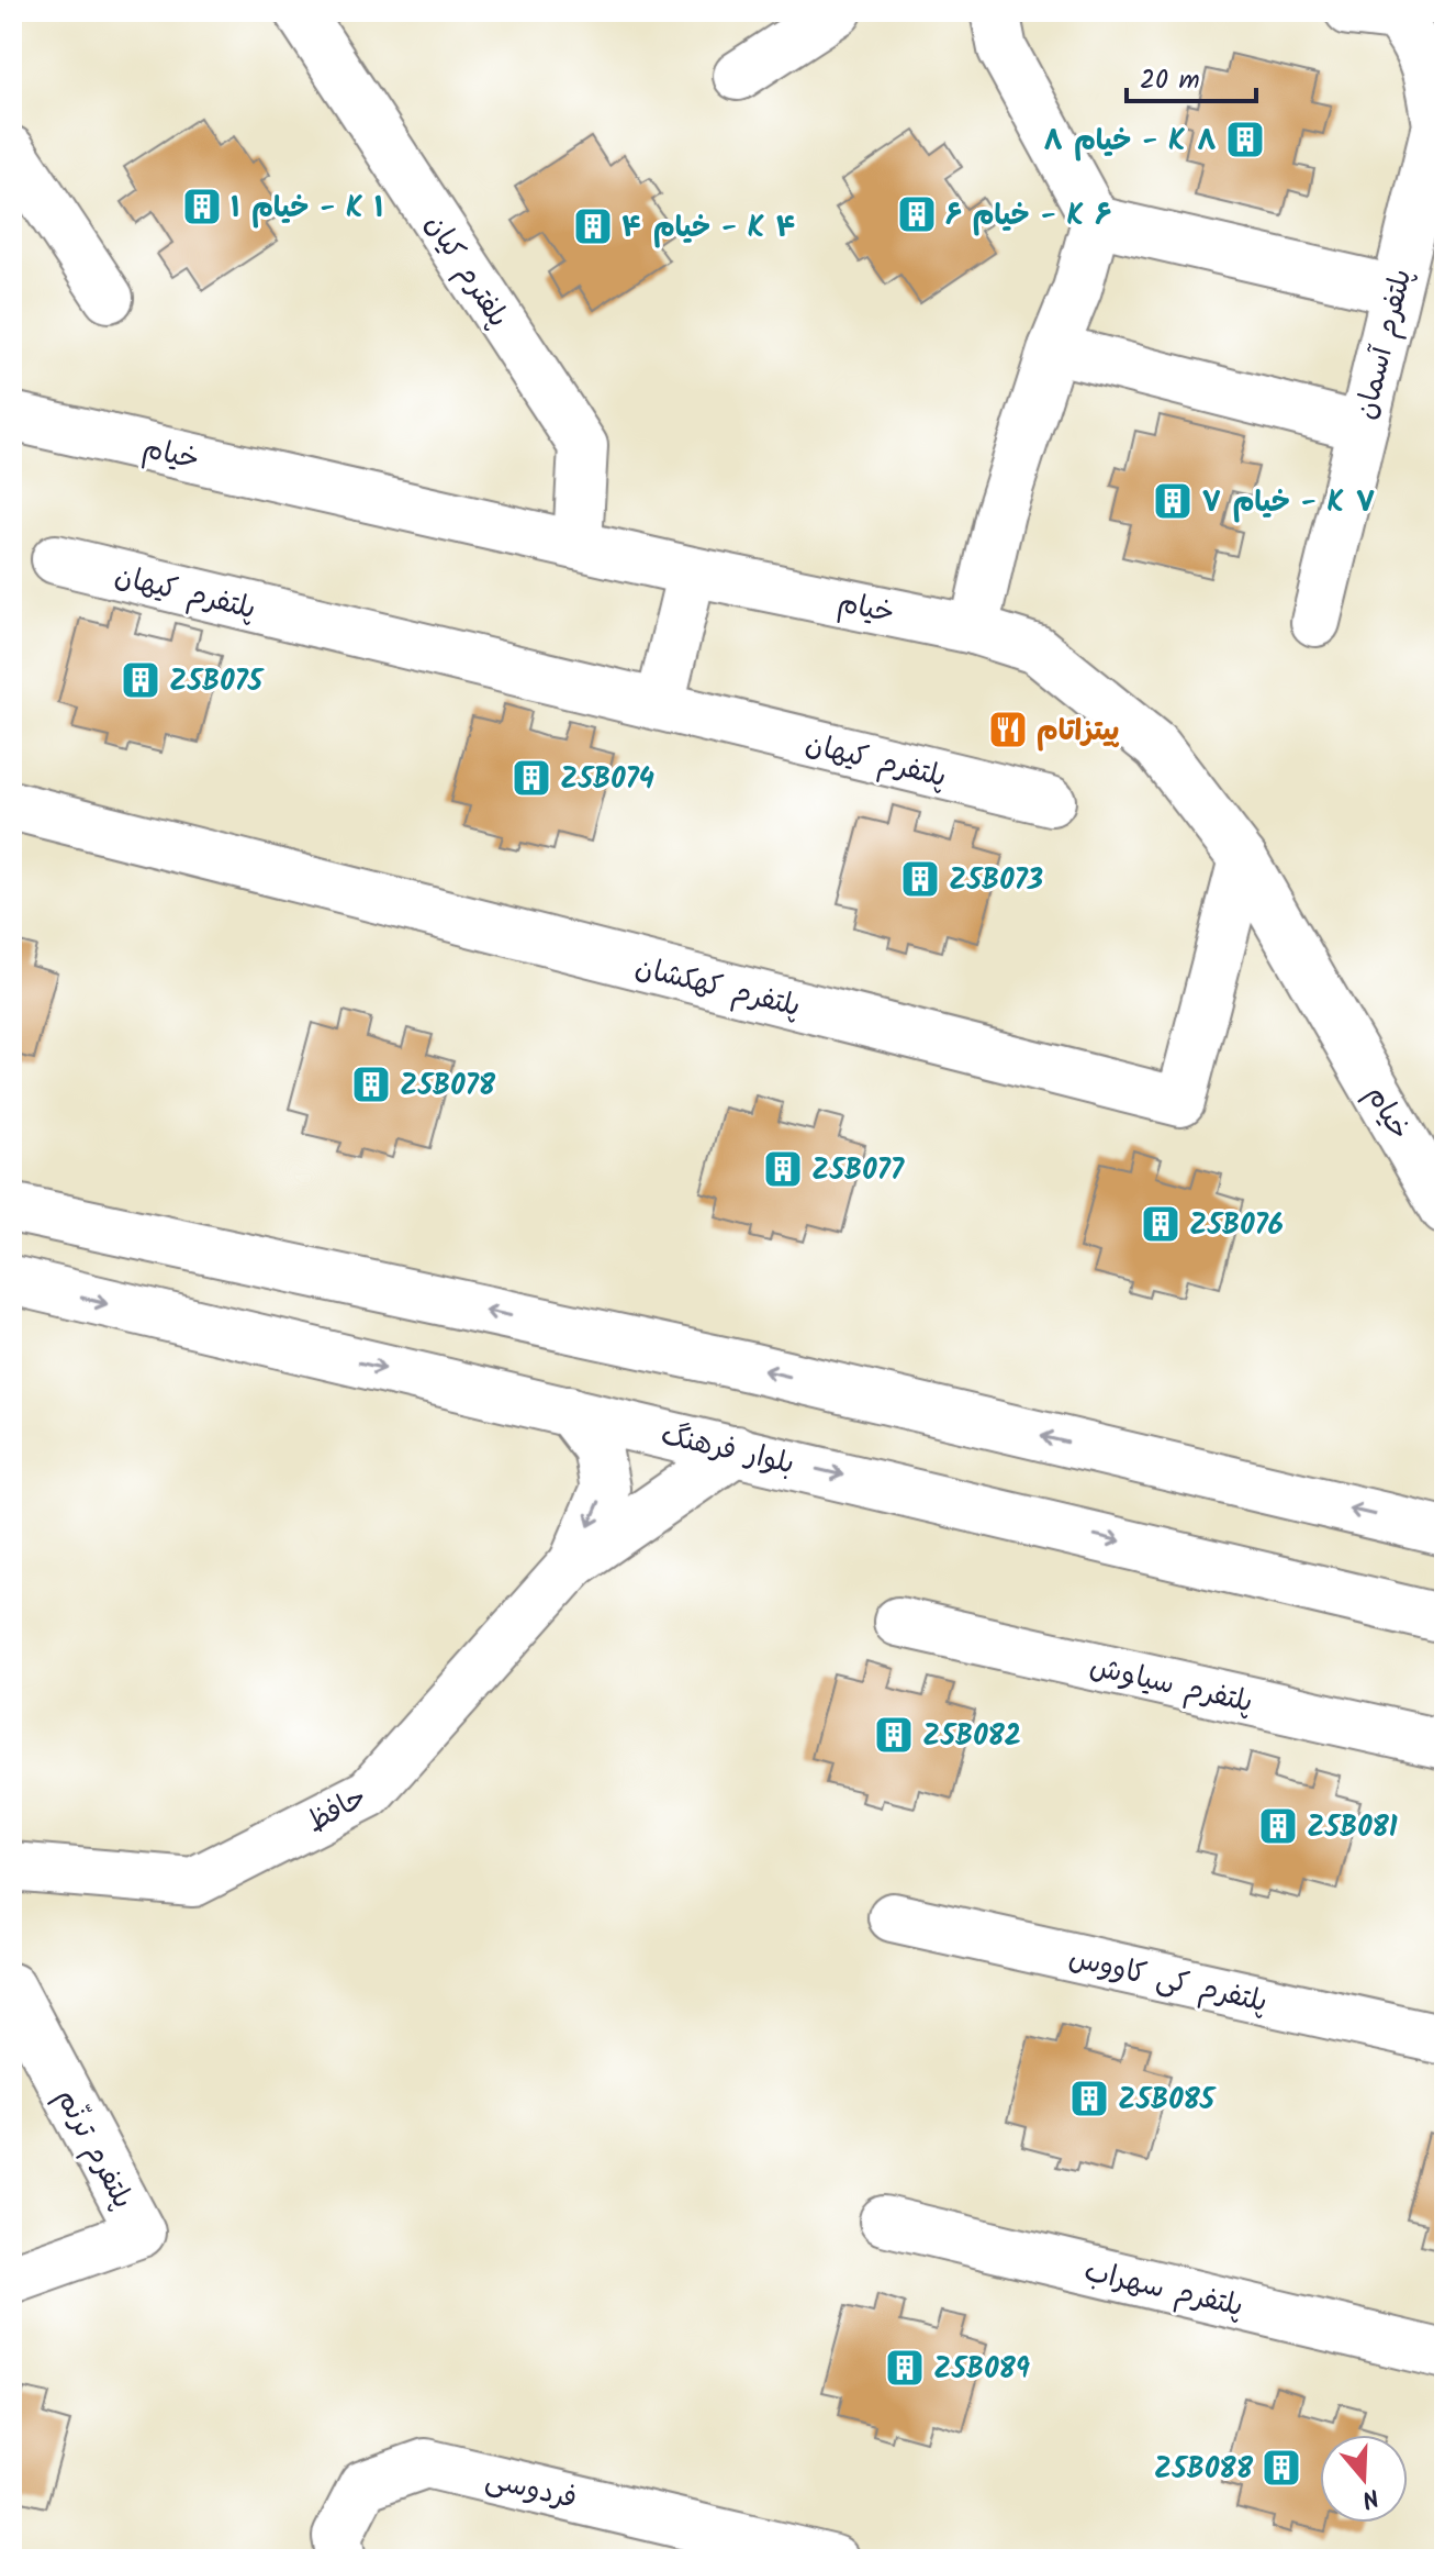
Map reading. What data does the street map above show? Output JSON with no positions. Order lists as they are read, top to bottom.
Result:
{
  "streets": {
    "street": [
      "پلفترم کیان",
      "پلتفرم آسمان",
      "خیام",
      "پلتفرم کیهان",
      "پلتفرم کهکشان",
      "بلوار فرهنگ",
      "پلتفرم سیاوش",
      "حافظ",
      "پلتفرم کی کاووس",
      "پلتفرم ترنّم",
      "پلتفرم سهراب",
      "فردوسی"
    ]
  },
  "crossings": [
    ["پلفترم کیان", "خیام"],
    ["خیام", "پلتفرم کیهان"],
    ["خیام", "پلتفرم کهکشان"]
  ],
  "places": {
    "building": [
      "خیام ۸ - K ۸",
      "خیام ۱ - K ۱",
      "خیام ۶ - K ۶",
      "خیام ۴ - K ۴",
      "خیام ۷ - K ۷",
      "Z5B075",
      "Z5B074",
      "Z5B073",
      "Z5B078",
      "Z5B077",
      "Z5B076",
      "Z5B082",
      "Z5B081",
      "Z5B085",
      "Z5B089",
      "Z5B088"
    ],
    "restaurant": ["پیتزاتام"]
  },
  "scale_bar": "20 m",
  "north": "bottom"
}
